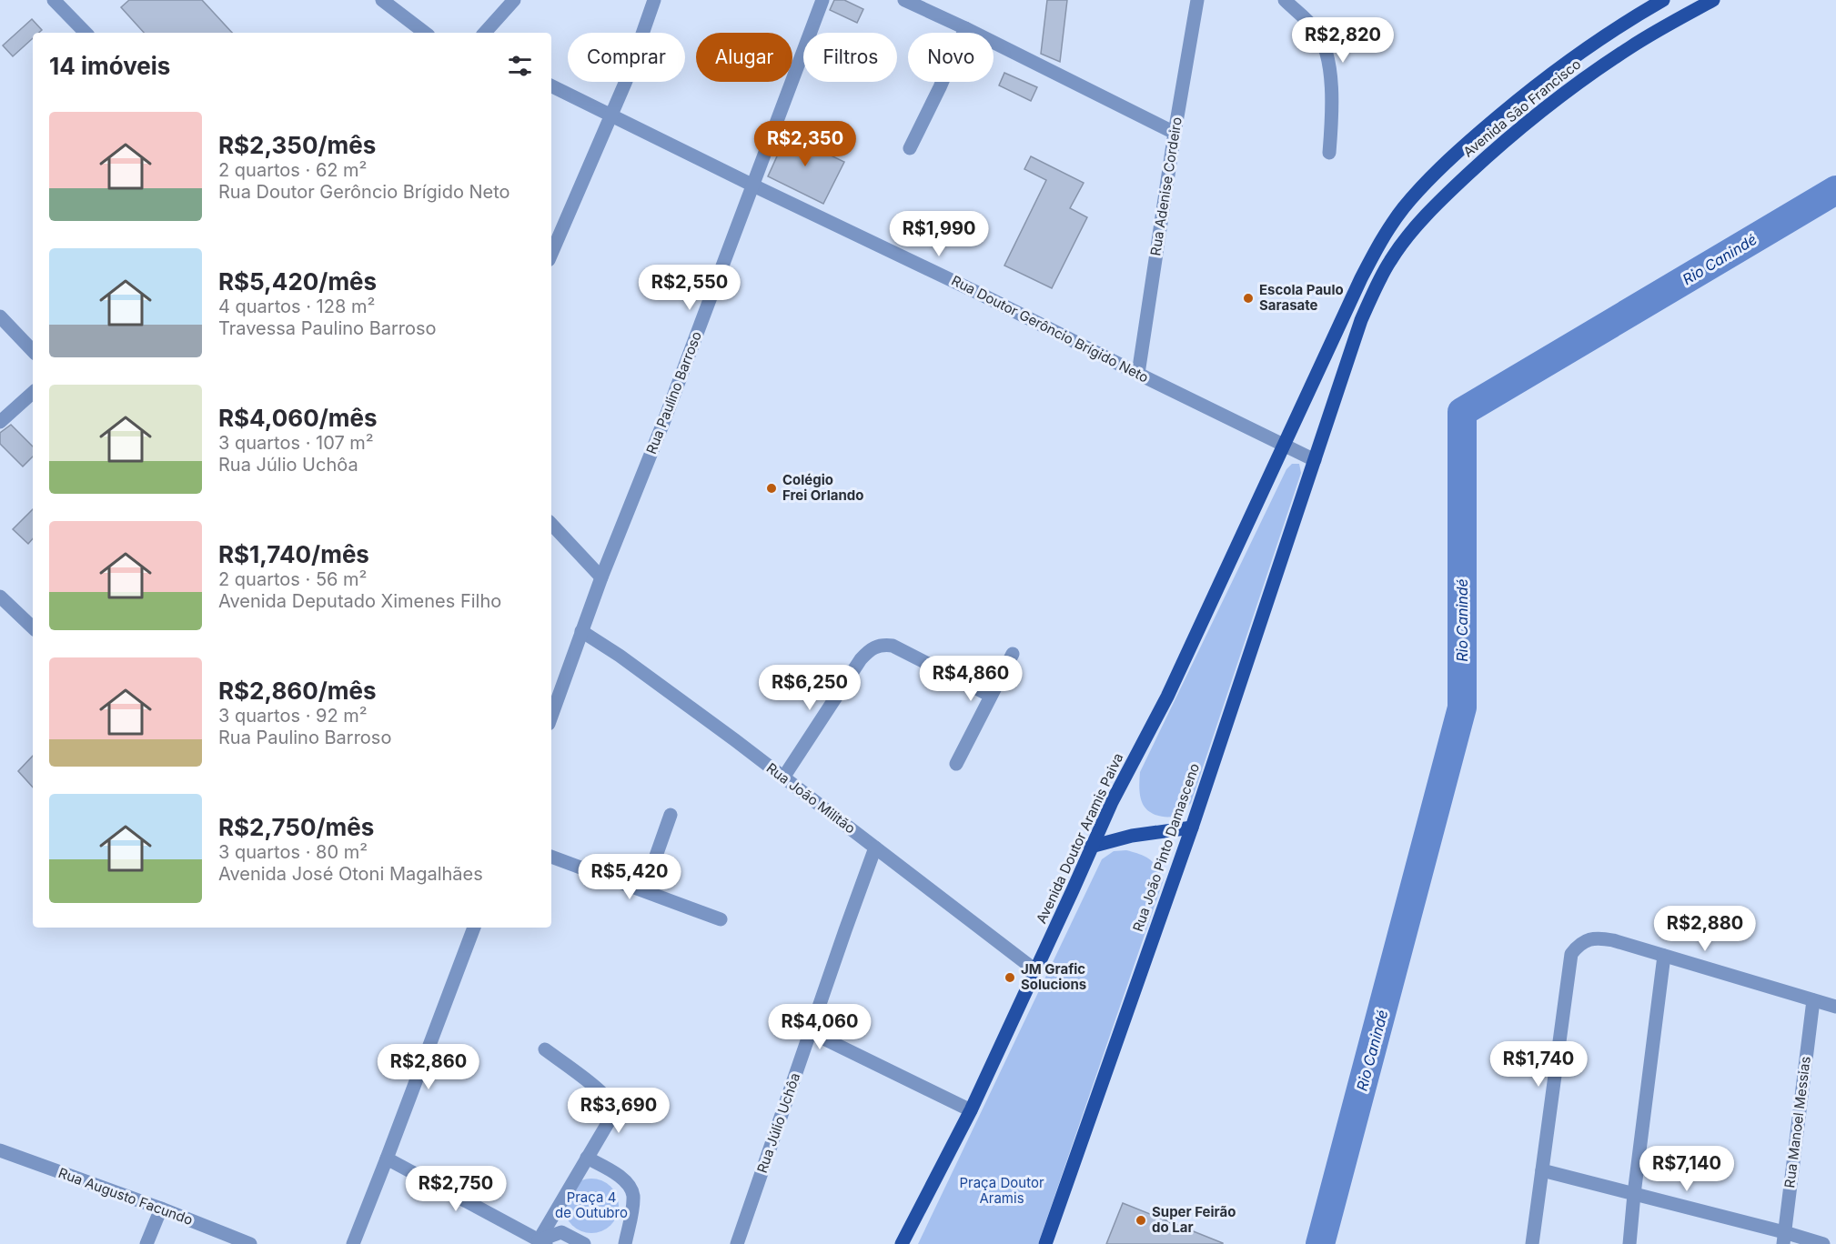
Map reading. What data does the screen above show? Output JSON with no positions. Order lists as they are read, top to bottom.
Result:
{
  "streets": {
    "main road": ["Avenida São Francisco", "Avenida Doutor Aramis Paiva", "Rua João Pinto Damasceno"],
    "street": [
      "Rua Adenise Cordeiro",
      "Rua Doutor Gerôncio Brígido Neto",
      "Rua Paulino Barroso",
      "Rua João Militão",
      "Rua Manoel Messias",
      "Rua Júlio Uchôa",
      "Rua Augusto Facundo"
    ]
  },
  "crossings": [
    ["Avenida São Francisco", "Rua Doutor Gerôncio Brígido Neto"],
    ["Avenida São Francisco", "Avenida Doutor Aramis Paiva"],
    ["Avenida São Francisco", "Rua João Pinto Damasceno"],
    ["Rua Adenise Cordeiro", "Rua Doutor Gerôncio Brígido Neto"],
    ["Rua Doutor Gerôncio Brígido Neto", "Rua Paulino Barroso"],
    ["Rua Doutor Gerôncio Brígido Neto", "Avenida Doutor Aramis Paiva"],
    ["Rua Doutor Gerôncio Brígido Neto", "Rua João Pinto Damasceno"],
    ["Rua Paulino Barroso", "Rua João Militão"],
    ["Rua João Militão", "Avenida Doutor Aramis Paiva"],
    ["Rua João Militão", "Rua Júlio Uchôa"]
  ],
  "water": ["Rio Canindé"],
  "parks": ["Praça Doutor Aramis", "Praça 4 de Outubro"],
  "places": [
    "Escola Paulo Sarasate",
    "Colégio Frei Orlando",
    "JM Grafic Solucions",
    "Super Feirão do Lar"
  ],
  "page": {
    "price": [
      "R$2,820",
      "R$2,350",
      "R$1,990",
      "R$2,550",
      "R$4,860",
      "R$6,250",
      "R$5,420",
      "R$2,880",
      "R$4,060",
      "R$1,740",
      "R$2,860",
      "R$3,690",
      "R$7,140",
      "R$2,750"
    ],
    "chip": [
      "Comprar",
      "Alugar",
      "Filtros",
      "Novo"
    ],
    "heading": "14 imóveis",
    "list": [
      {
        "name": "R$2,350/mês",
        "note": "2 quartos · 62 m² · Rua Doutor Gerôncio Brígido Neto"
      },
      {
        "name": "R$5,420/mês",
        "note": "4 quartos · 128 m² · Travessa Paulino Barroso"
      },
      {
        "name": "R$4,060/mês",
        "note": "3 quartos · 107 m² · Rua Júlio Uchôa"
      },
      {
        "name": "R$1,740/mês",
        "note": "2 quartos · 56 m² · Avenida Deputado Ximenes Filho"
      },
      {
        "name": "R$2,860/mês",
        "note": "3 quartos · 92 m² · Rua Paulino Barroso"
      },
      {
        "name": "R$2,750/mês",
        "note": "3 quartos · 80 m² · Avenida José Otoni Magalhães"
      }
    ]
  }
}
